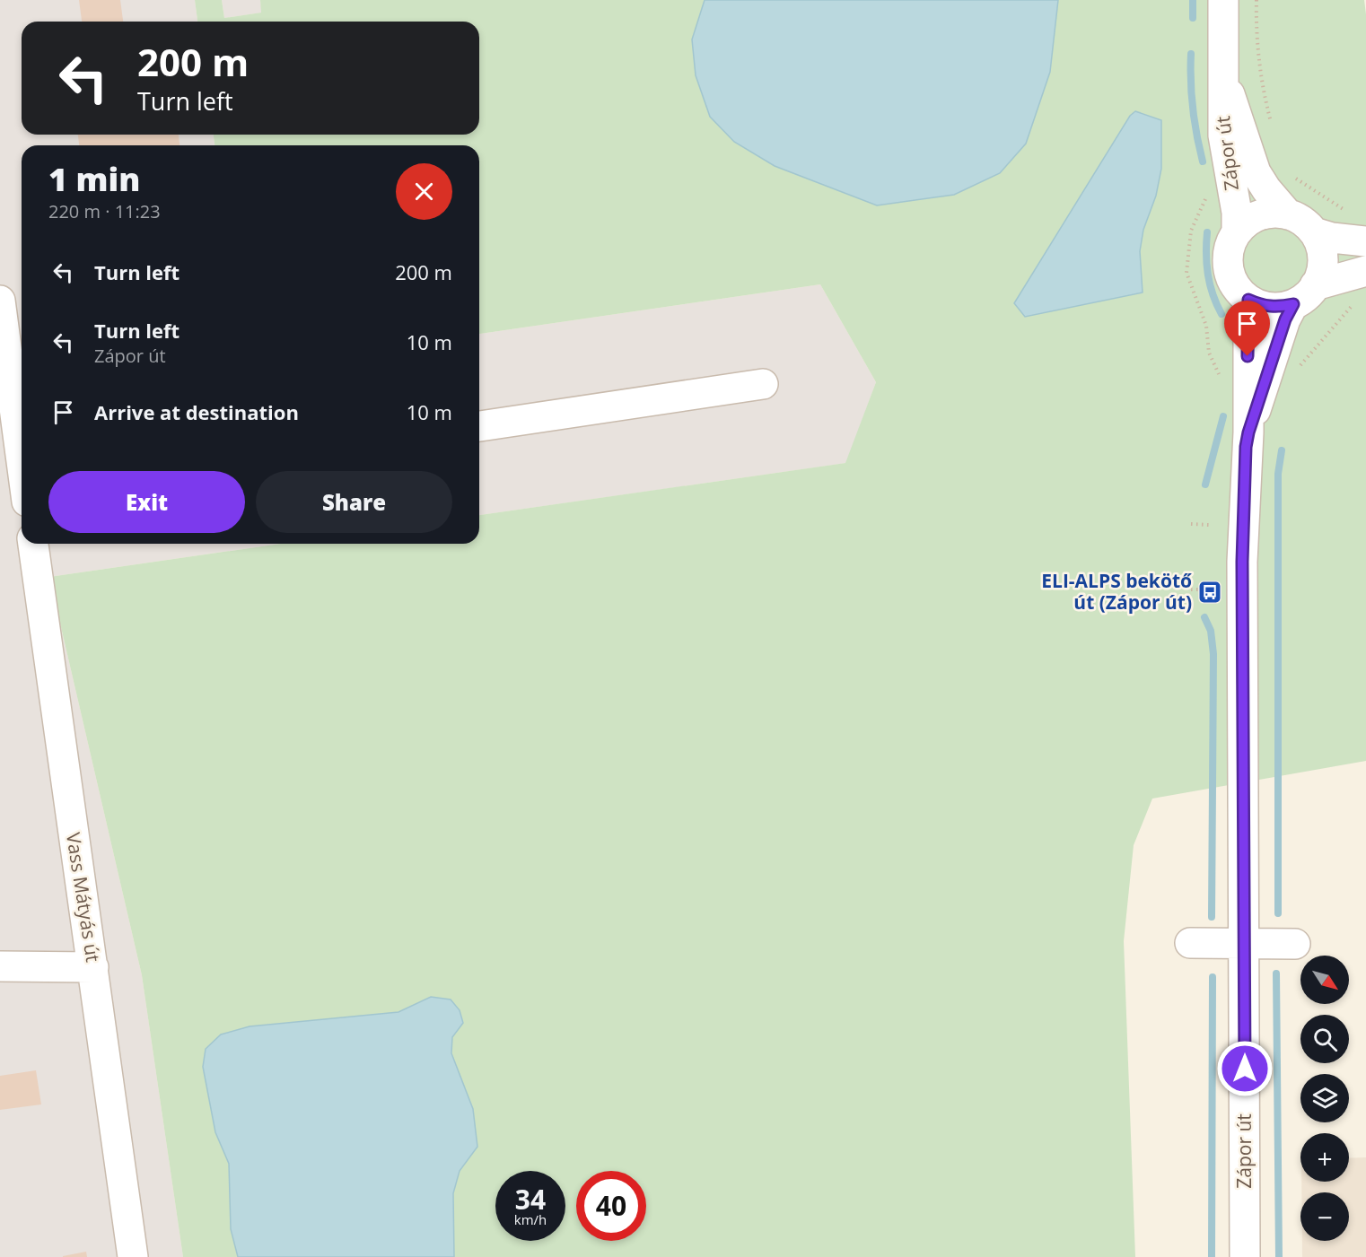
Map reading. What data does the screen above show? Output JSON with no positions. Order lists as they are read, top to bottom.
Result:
{
  "streets": {
    "street": ["Zápor út", "Vass Mátyás út"]
  },
  "places": {
    "bus stop": ["ELI-ALPS bekötő út (Zápor út)"]
  },
  "north": "bottom right",
  "page": {
    "turn": ["200 m", "Turn left"],
    "heading": ["1 min", "220 m · 11:23"],
    "list": [
      {
        "name": "Turn left",
        "value": "200 m"
      },
      {
        "name": "Turn left",
        "note": "Zápor út",
        "value": "10 m"
      },
      {
        "name": "Arrive at destination",
        "value": "10 m"
      }
    ],
    "buttons": ["Exit", "Share"],
    "map_buttons": ["+", "−"],
    "speed": "34 km/h",
    "limit": "40"
  }
}
